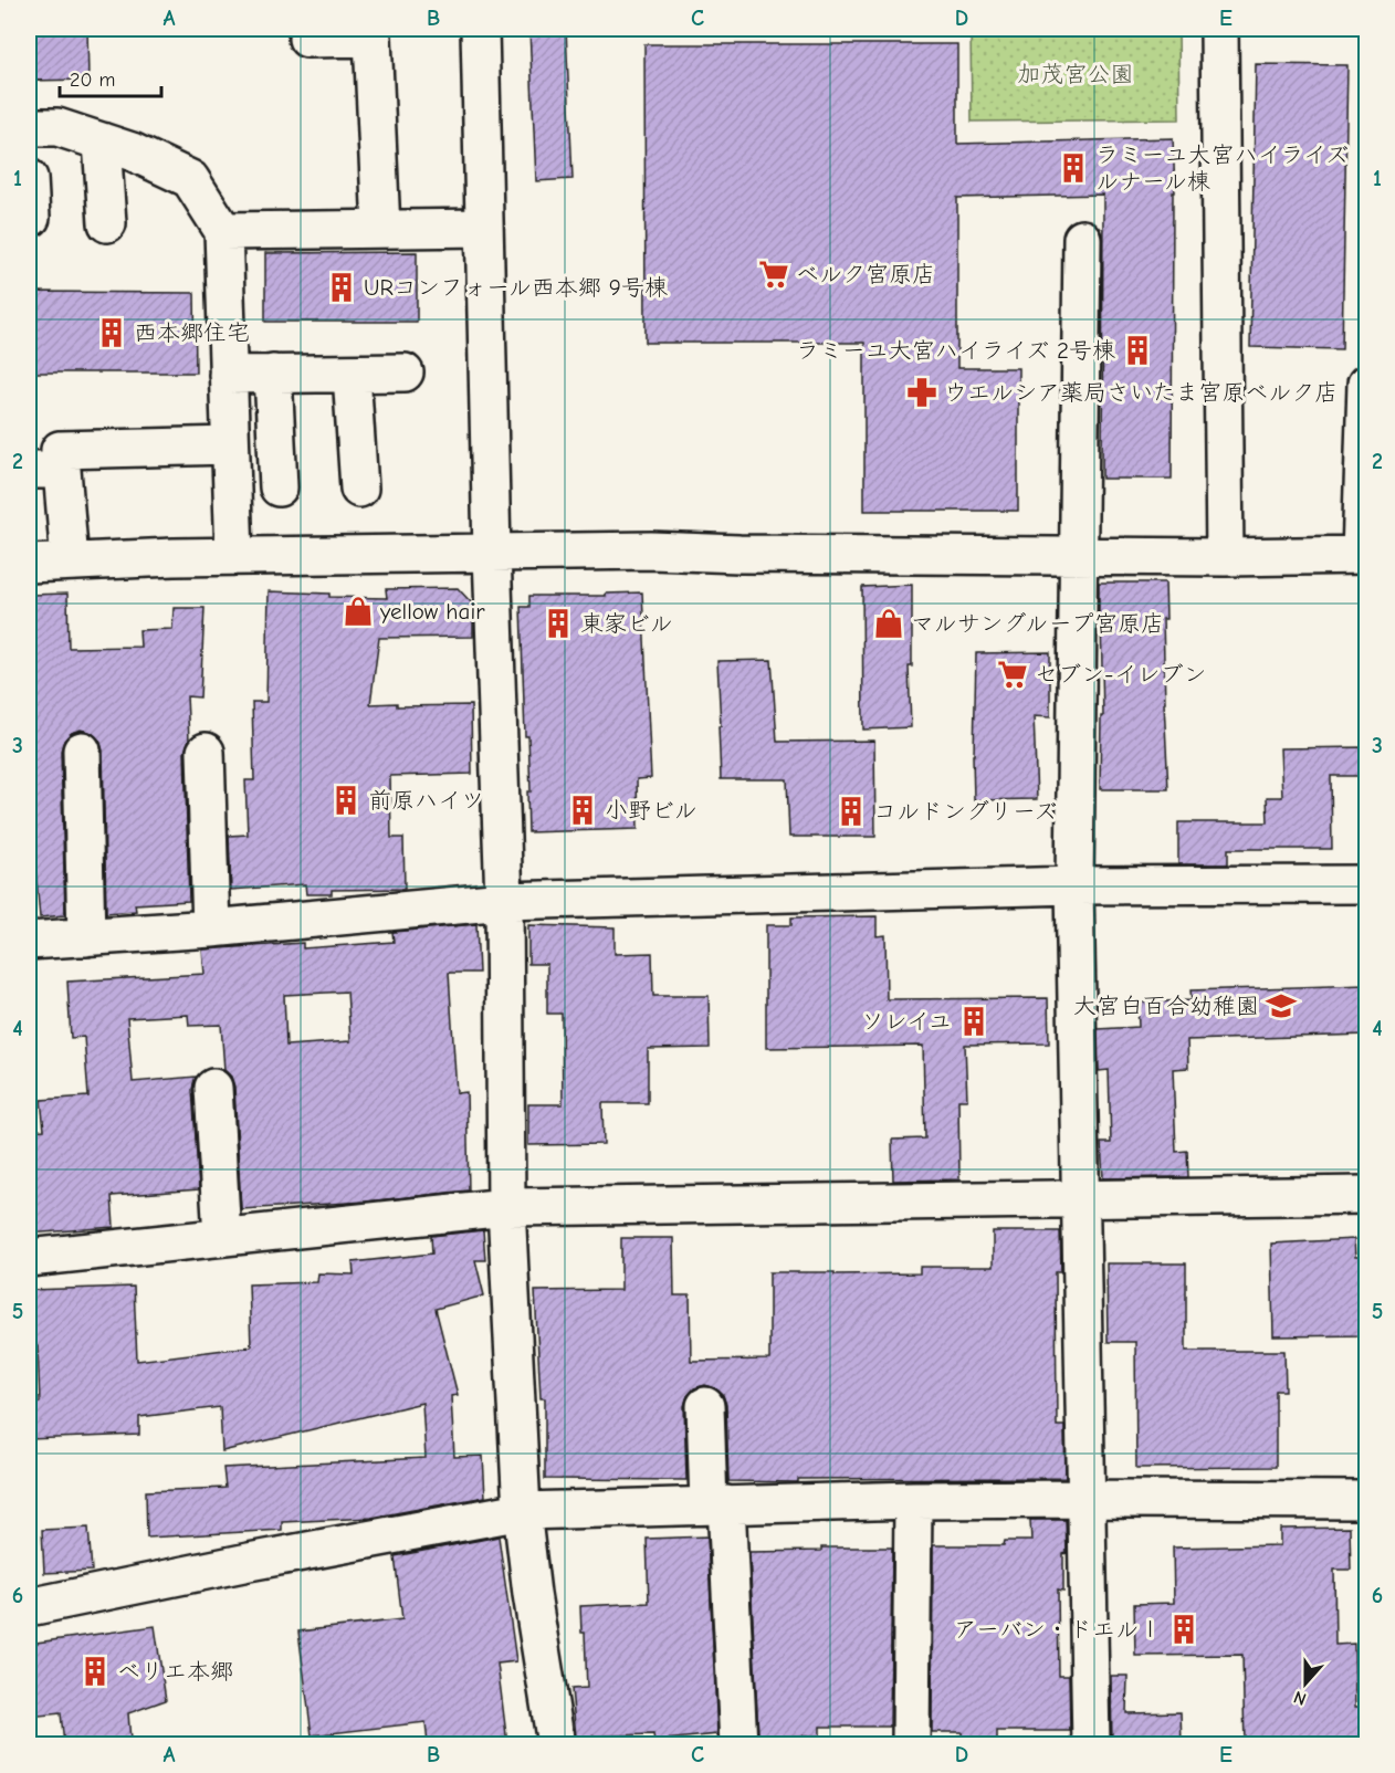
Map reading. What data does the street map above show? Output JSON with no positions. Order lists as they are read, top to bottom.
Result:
{
  "parks": ["加茂宮公園"],
  "places": {
    "building": [
      "ラミーユ大宮ハイライズ ルナール棟",
      "URコンフォール西本郷 9号棟",
      "西本郷住宅",
      "ラミーユ大宮ハイライズ 2号棟",
      "東家ビル",
      "前原ハイツ",
      "小野ビル",
      "コルドングリーズ",
      "ソレイユ",
      "アーバン・ドエルⅠ",
      "ベリエ本郷"
    ],
    "supermarket": ["ベルク宮原店", "セブン-イレブン"],
    "pharmacy": ["ウエルシア薬局さいたま宮原ベルク店"],
    "shop": ["yellow hair", "マルサングループ宮原店"],
    "school or university": ["大宮白百合幼稚園"]
  },
  "scale_bar": "20 m",
  "north": "bottom",
  "grid": {
    "columns": [
      "A",
      "B",
      "C",
      "D",
      "E"
    ],
    "rows": [
      "1",
      "2",
      "3",
      "4",
      "5",
      "6"
    ]
  }
}
